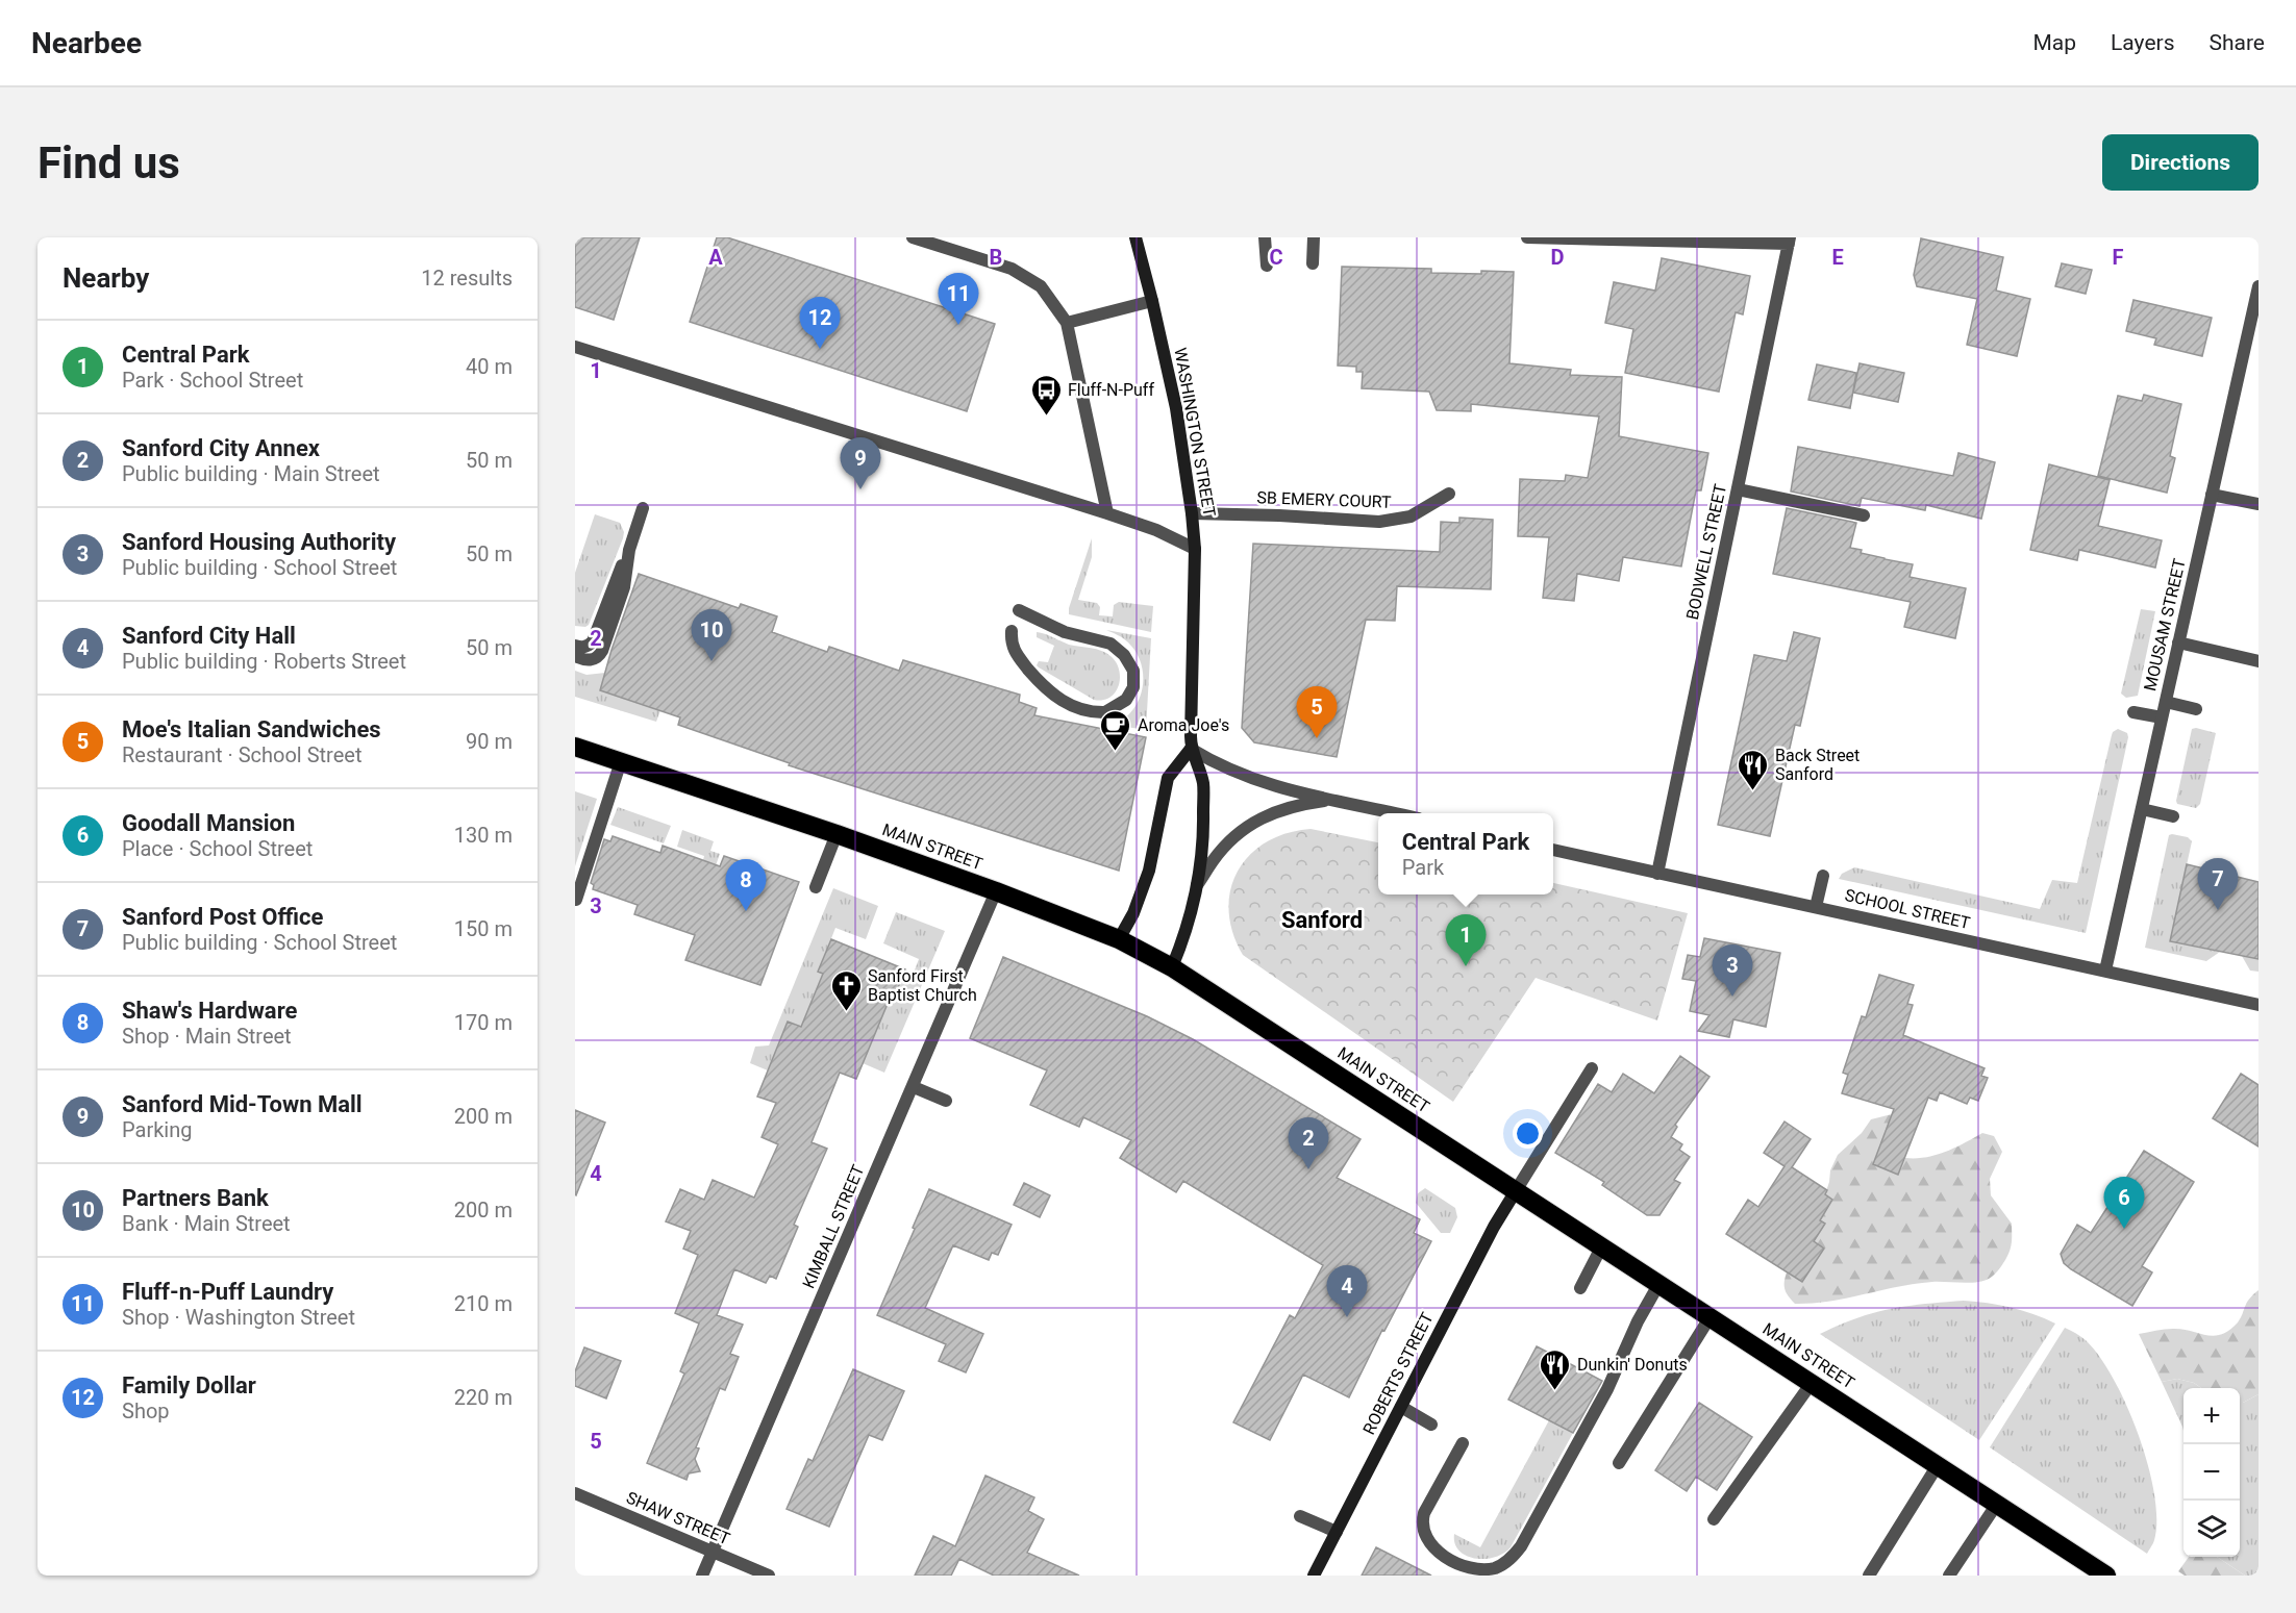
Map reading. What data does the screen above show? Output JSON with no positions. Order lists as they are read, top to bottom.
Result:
{
  "streets": {
    "highway": ["MAIN STREET"],
    "street": [
      "WASHINGTON STREET",
      "SB EMERY COURT",
      "BODWELL STREET",
      "MOUSAM STREET",
      "SCHOOL STREET",
      "KIMBALL STREET",
      "ROBERTS STREET",
      "SHAW STREET"
    ]
  },
  "crossings": [
    ["WASHINGTON STREET", "SB EMERY COURT"],
    ["WASHINGTON STREET", "MAIN STREET"],
    ["BODWELL STREET", "SCHOOL STREET"],
    ["MOUSAM STREET", "SCHOOL STREET"],
    ["MAIN STREET", "KIMBALL STREET"],
    ["MAIN STREET", "ROBERTS STREET"],
    ["KIMBALL STREET", "SHAW STREET"]
  ],
  "districts": ["Sanford"],
  "places": {
    "bus stop": ["Fluff-N-Puff"],
    "cafe": ["Aroma Joe's"],
    "restaurant": ["Back Street Sanford", "Dunkin' Donuts"],
    "church": ["Sanford First Baptist Church"]
  },
  "page": {
    "header": "Nearbee",
    "nav": ["Map", "Layers", "Share"],
    "buttons": "Directions",
    "title": "Find us",
    "heading": ["Nearby", "12 results"],
    "pins": [
      "11",
      "12",
      "9",
      "10",
      "5",
      "7",
      "8",
      "1",
      "3",
      "2",
      "6",
      "4"
    ],
    "list": [
      {
        "mark": "1",
        "name": "Central Park",
        "note": "Park · School Street",
        "value": "40 m"
      },
      {
        "mark": "2",
        "name": "Sanford City Annex",
        "note": "Public building · Main Street",
        "value": "50 m"
      },
      {
        "mark": "3",
        "name": "Sanford Housing Authority",
        "note": "Public building · School Street",
        "value": "50 m"
      },
      {
        "mark": "4",
        "name": "Sanford City Hall",
        "note": "Public building · Roberts Street",
        "value": "50 m"
      },
      {
        "mark": "5",
        "name": "Moe's Italian Sandwiches",
        "note": "Restaurant · School Street",
        "value": "90 m"
      },
      {
        "mark": "6",
        "name": "Goodall Mansion",
        "note": "Place · School Street",
        "value": "130 m"
      },
      {
        "mark": "7",
        "name": "Sanford Post Office",
        "note": "Public building · School Street",
        "value": "150 m"
      },
      {
        "mark": "8",
        "name": "Shaw's Hardware",
        "note": "Shop · Main Street",
        "value": "170 m"
      },
      {
        "mark": "9",
        "name": "Sanford Mid-Town Mall",
        "note": "Parking",
        "value": "200 m"
      },
      {
        "mark": "10",
        "name": "Partners Bank",
        "note": "Bank · Main Street",
        "value": "200 m"
      },
      {
        "mark": "11",
        "name": "Fluff-n-Puff Laundry",
        "note": "Shop · Washington Street",
        "value": "210 m"
      },
      {
        "mark": "12",
        "name": "Family Dollar",
        "note": "Shop",
        "value": "220 m"
      }
    ],
    "popup": ["Central Park", "Park"],
    "map_buttons": ["+", "−"]
  },
  "grid": {
    "columns": [
      "A",
      "B",
      "C",
      "D",
      "E",
      "F"
    ],
    "rows": [
      "1",
      "2",
      "3",
      "4",
      "5"
    ]
  }
}
